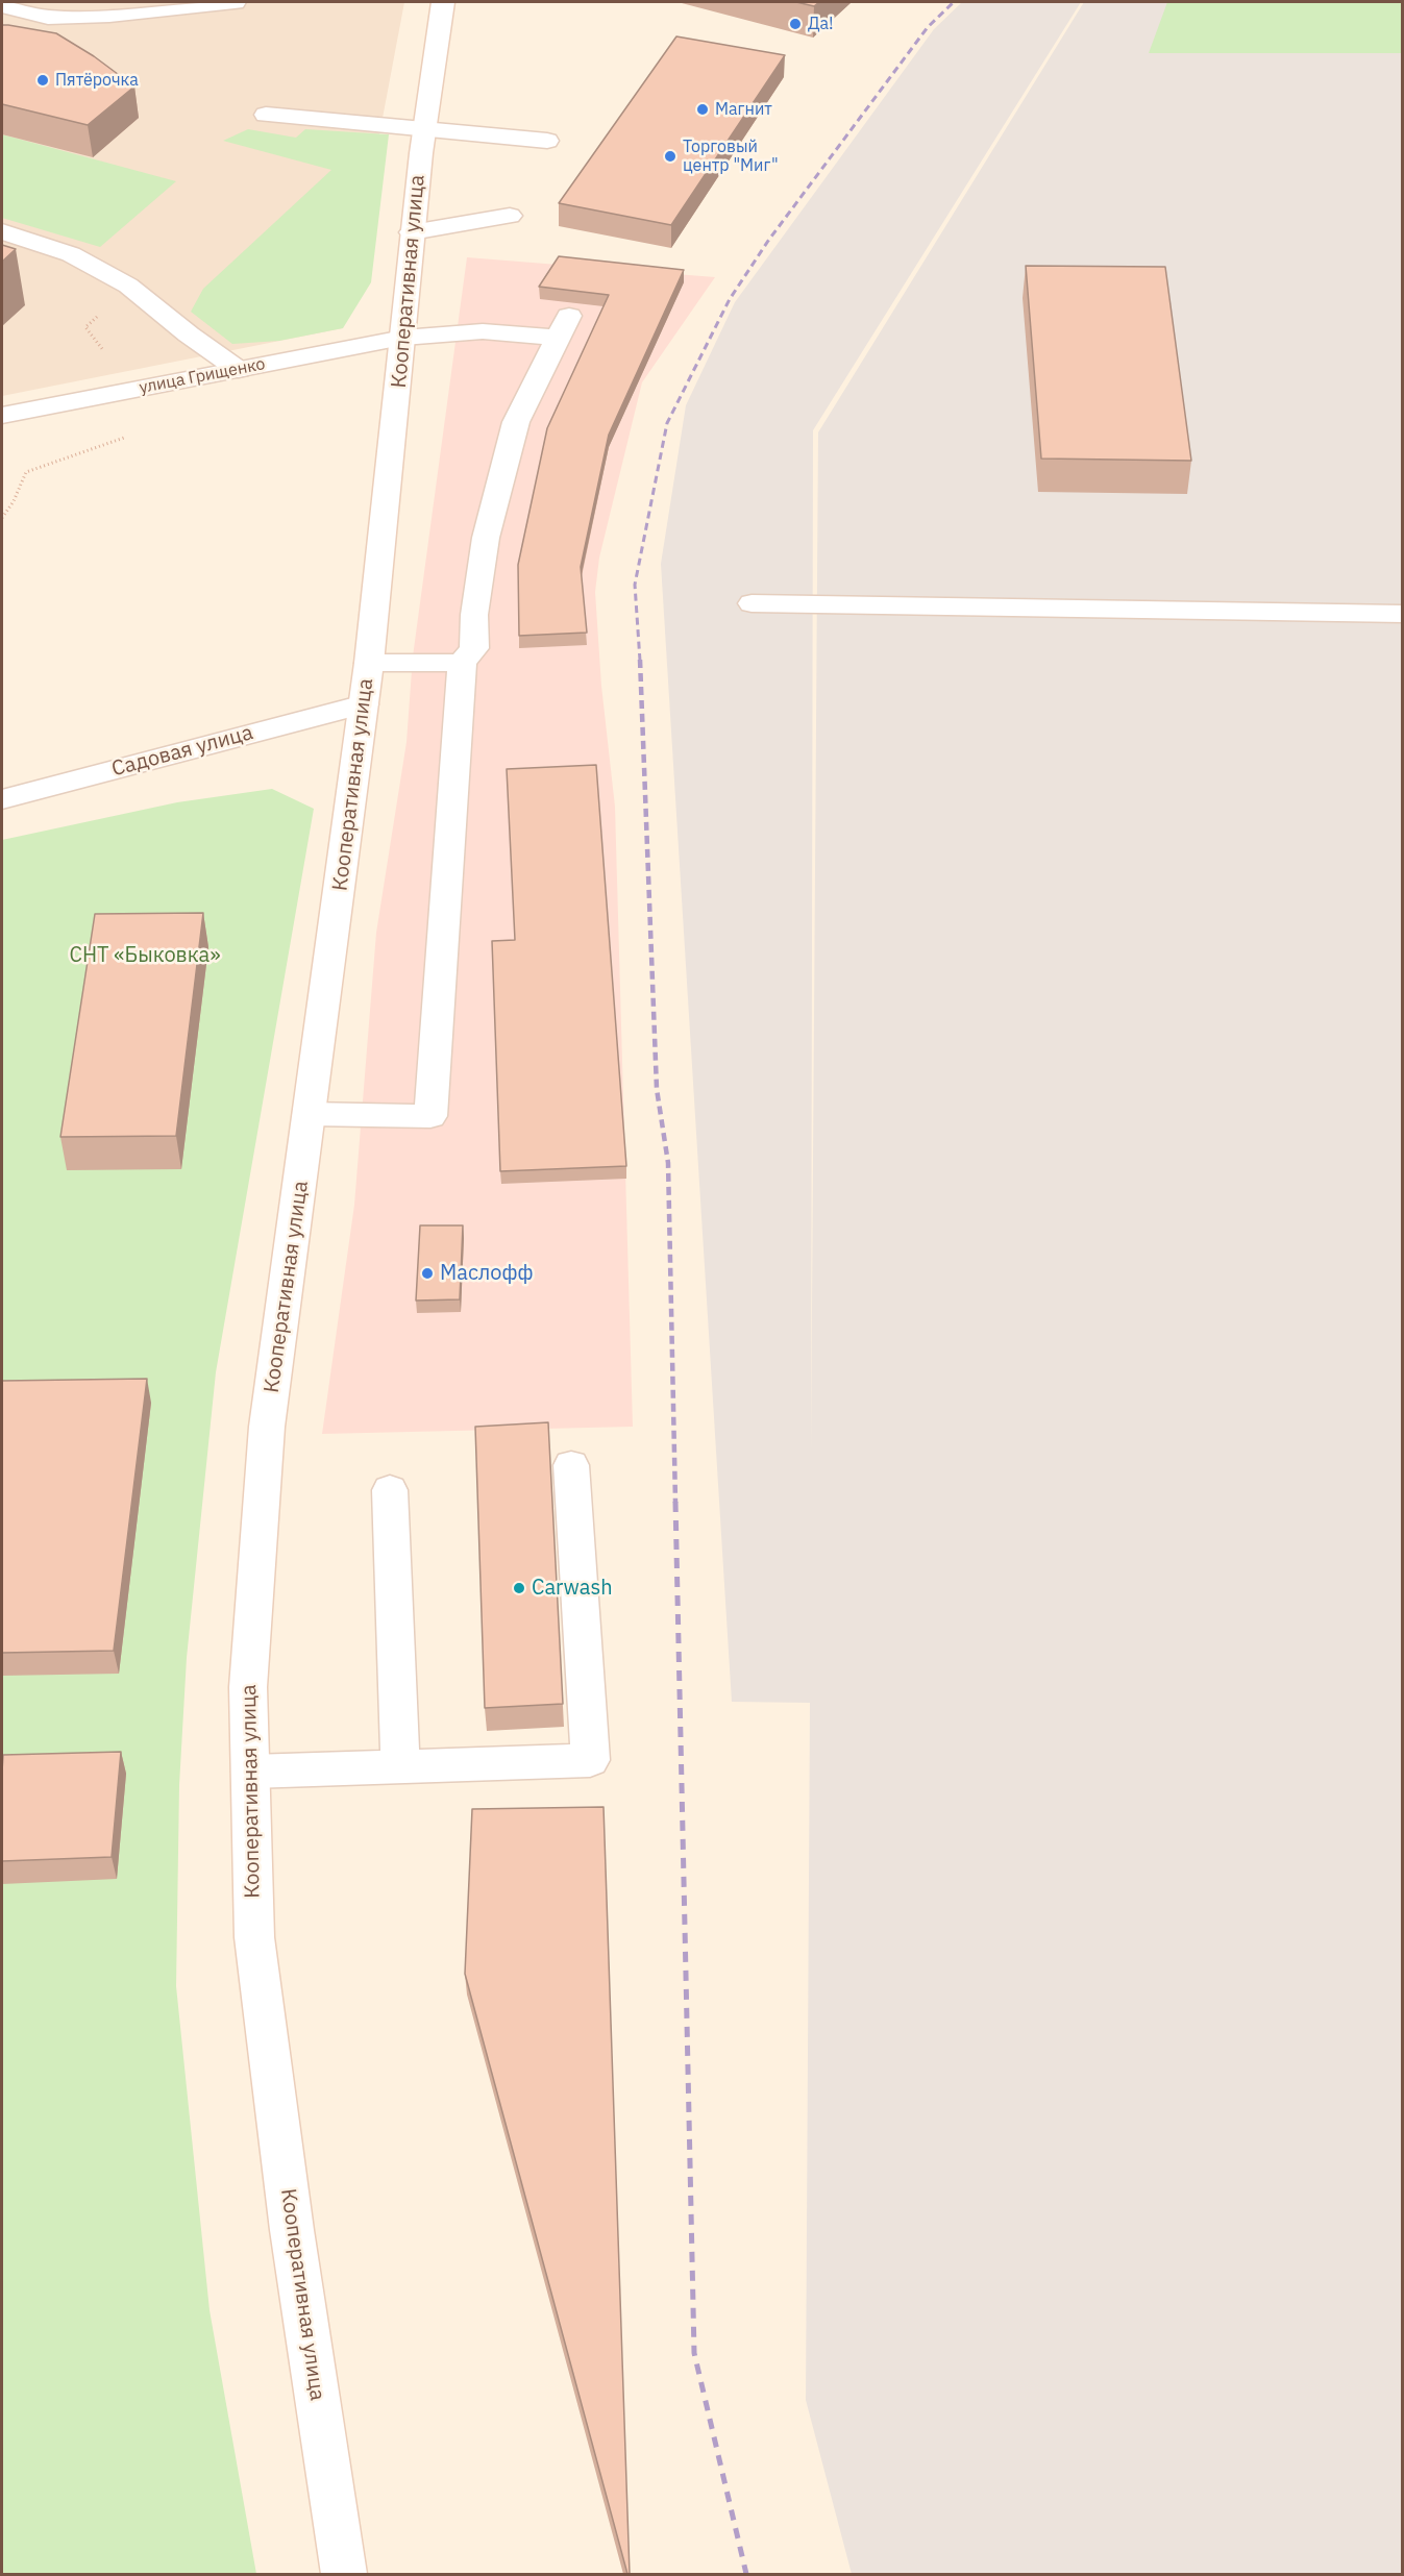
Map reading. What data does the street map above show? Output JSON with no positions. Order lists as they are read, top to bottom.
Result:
{
  "streets": {
    "main road": ["Кооперативная улица", "улица Грищенко", "Садовая улица"]
  },
  "crossings": [
    ["Кооперативная улица", "улица Грищенко"],
    ["Кооперативная улица", "Садовая улица"]
  ],
  "parks": ["СНТ «Быковка»"],
  "places": [
    "Да!",
    "Пятёрочка",
    "Магнит",
    "Торговый центр \"Миг\"",
    "Маслофф",
    "Carwash"
  ]
}
